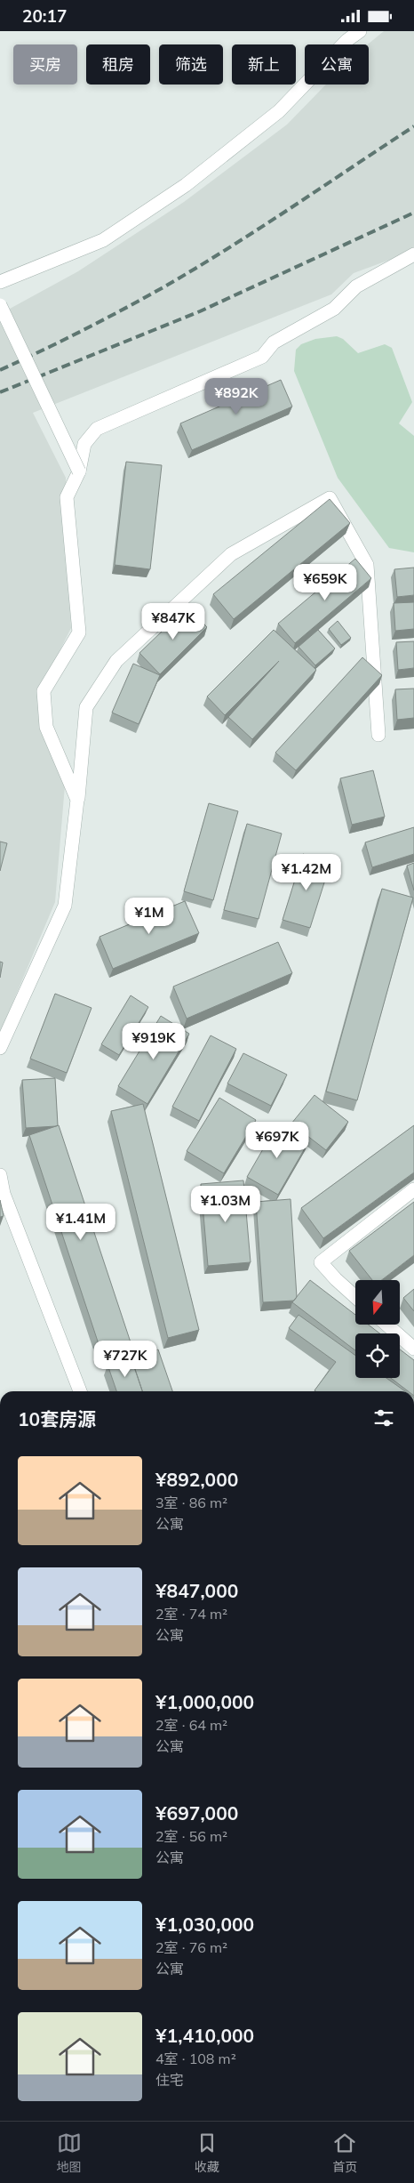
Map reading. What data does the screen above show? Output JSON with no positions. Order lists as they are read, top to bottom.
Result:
{
  "north": "bottom",
  "page": {
    "status": "20:17",
    "chip": [
      "买房",
      "租房",
      "筛选",
      "新上",
      "公寓"
    ],
    "price": [
      "¥892K",
      "¥659K",
      "¥847K",
      "¥1.42M",
      "¥1M",
      "¥919K",
      "¥697K",
      "¥1.03M",
      "¥1.41M",
      "¥727K"
    ],
    "heading": "10套房源",
    "list": [
      {
        "name": "¥892,000",
        "note": "3室 · 86 m² · 公寓"
      },
      {
        "name": "¥847,000",
        "note": "2室 · 74 m² · 公寓"
      },
      {
        "name": "¥1,000,000",
        "note": "2室 · 64 m² · 公寓"
      },
      {
        "name": "¥697,000",
        "note": "2室 · 56 m² · 公寓"
      },
      {
        "name": "¥1,030,000",
        "note": "2室 · 76 m² · 公寓"
      },
      {
        "name": "¥1,410,000",
        "note": "4室 · 108 m² · 住宅"
      }
    ],
    "tabs": ["地图", "收藏", "首页"]
  }
}
